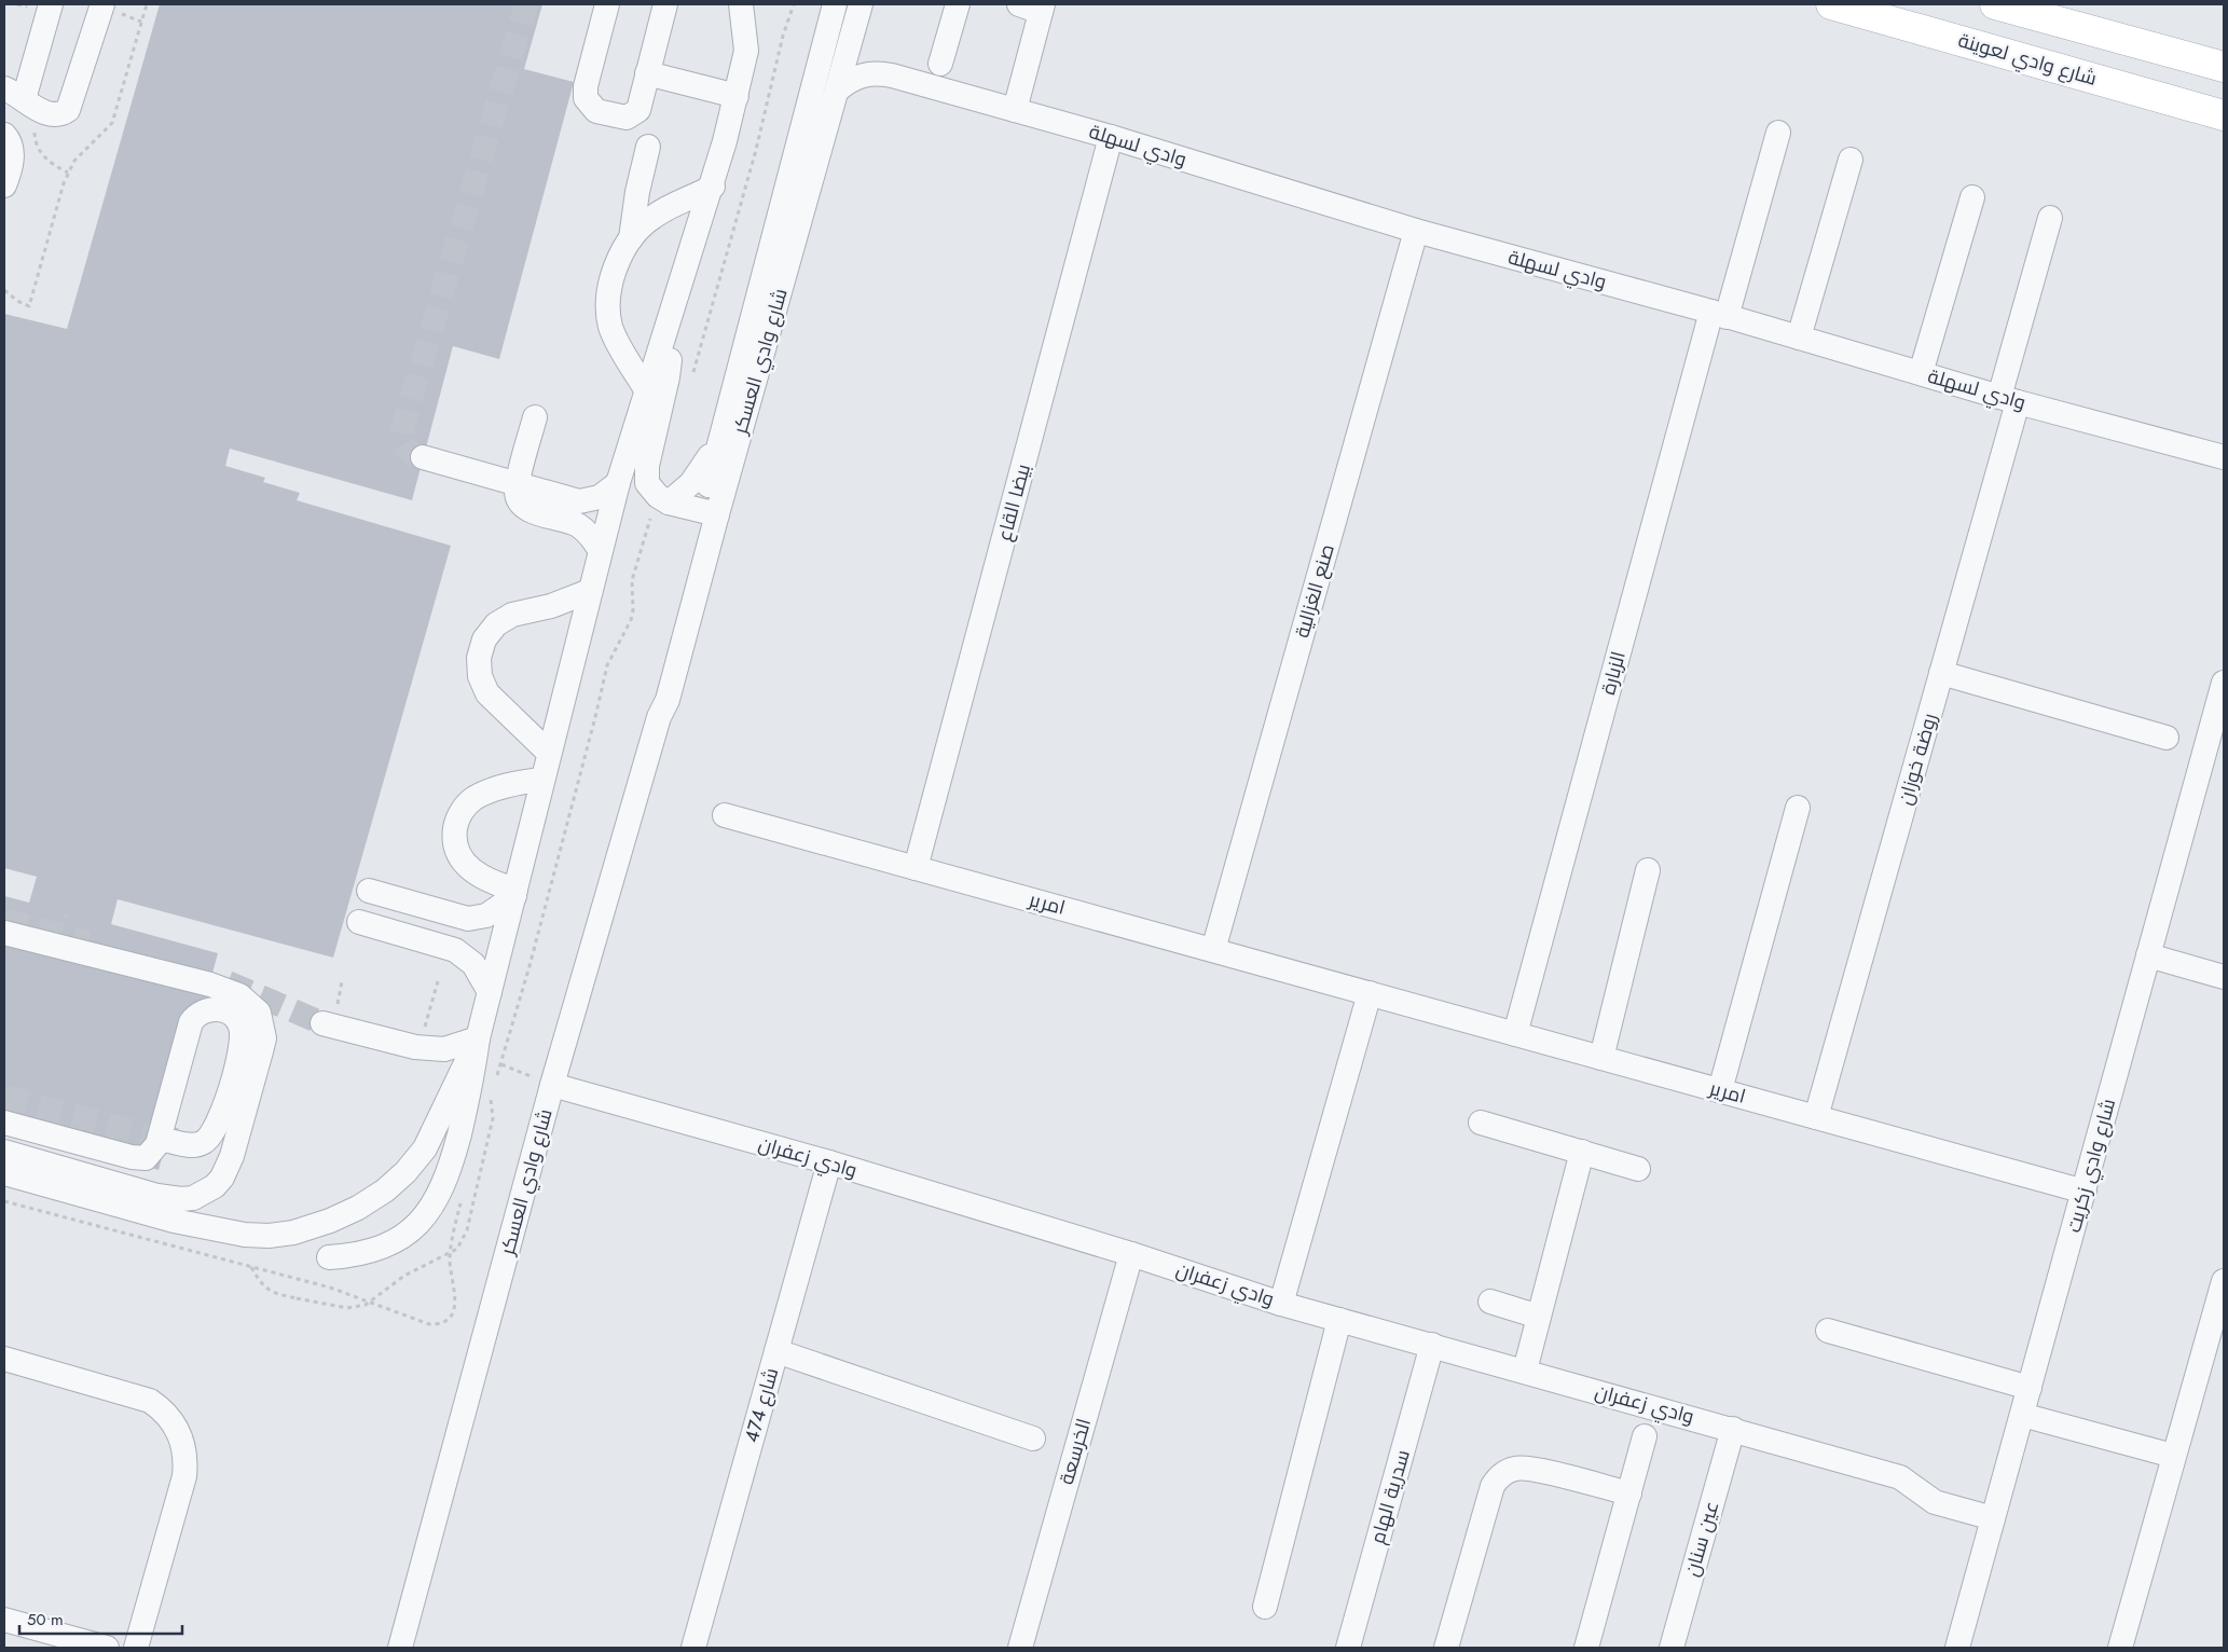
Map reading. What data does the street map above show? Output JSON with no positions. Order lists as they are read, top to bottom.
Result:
{
  "streets": {
    "main road": ["شارع وادي لعوينة"],
    "street": [
      "وادي لسهلة",
      "شارع وادي العسكر",
      "بيضا القاع",
      "صنع الغزالية",
      "الزبارة",
      "روضة خوزان",
      "امرير",
      "وادي زعفران",
      "شارع وادي زكريت",
      "شارع 474",
      "الخرسعة",
      "سدرية الهام",
      "عين سنان"
    ]
  },
  "crossings": [
    ["وادي لسهلة", "شارع وادي العسكر"],
    ["وادي لسهلة", "بيضا القاع"],
    ["وادي لسهلة", "صنع الغزالية"],
    ["وادي لسهلة", "الزبارة"],
    ["وادي لسهلة", "روضة خوزان"],
    ["شارع وادي العسكر", "وادي زعفران"],
    ["بيضا القاع", "امرير"],
    ["صنع الغزالية", "امرير"],
    ["الزبارة", "امرير"],
    ["روضة خوزان", "امرير"],
    ["امرير", "شارع وادي زكريت"],
    ["وادي زعفران", "شارع وادي زكريت"],
    ["وادي زعفران", "شارع 474"],
    ["وادي زعفران", "الخرسعة"],
    ["وادي زعفران", "سدرية الهام"],
    ["وادي زعفران", "عين سنان"]
  ],
  "scale_bar": "50 m"
}
